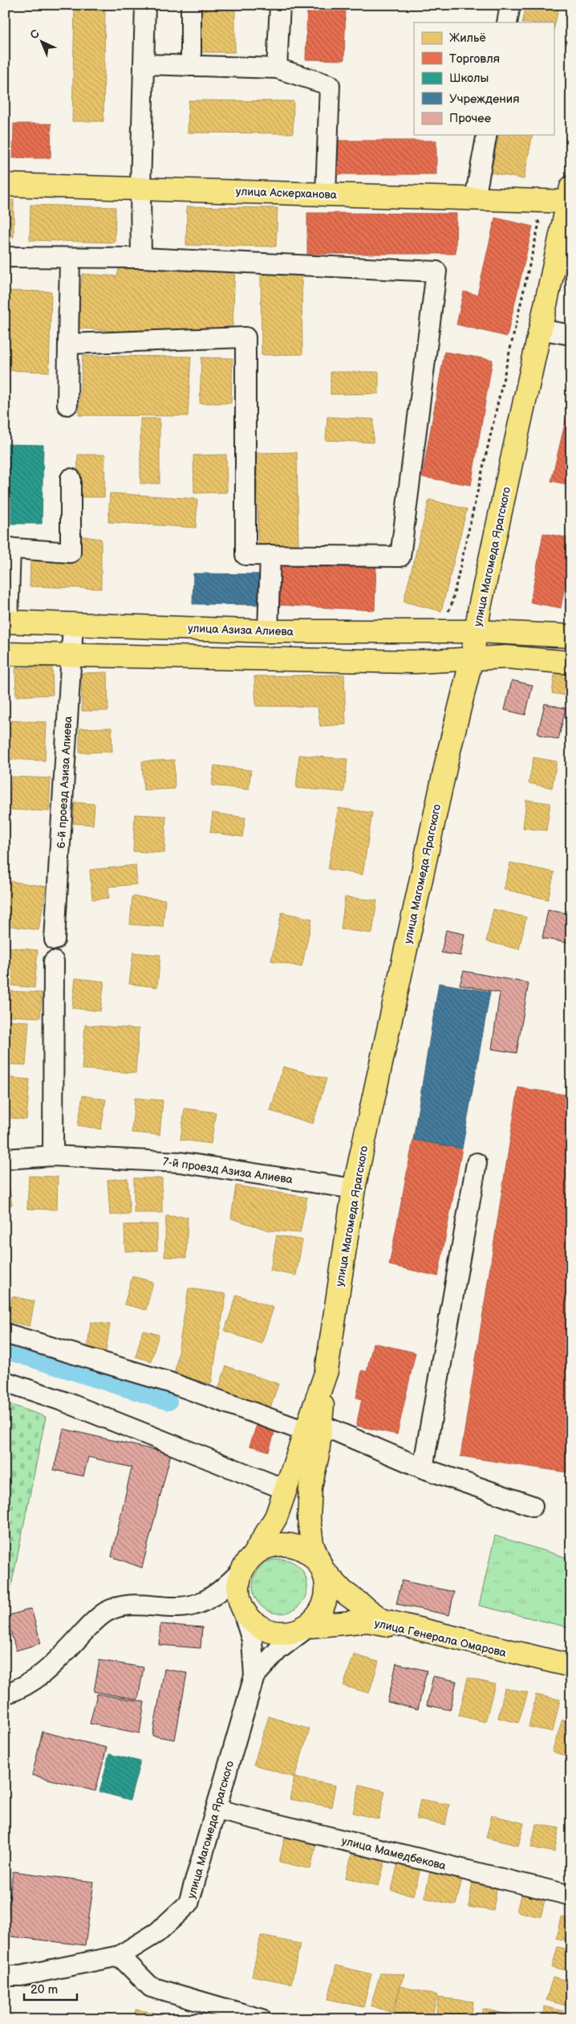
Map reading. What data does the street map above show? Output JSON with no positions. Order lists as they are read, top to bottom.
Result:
{
  "streets": {
    "main road": [
      "улица Аскерханова",
      "улица Магомеда Ярагского",
      "улица Азиза Алиева",
      "улица Генерала Омарова"
    ],
    "street": ["6-й проезд Азиза Алиева", "7-й проезд Азиза Алиева", "улица Мамедбекова"]
  },
  "crossings": [
    ["улица Аскерханова", "улица Магомеда Ярагского"],
    ["улица Магомеда Ярагского", "улица Азиза Алиева"],
    ["улица Магомеда Ярагского", "7-й проезд Азиза Алиева"],
    ["улица Магомеда Ярагского", "улица Генерала Омарова"],
    ["улица Магомеда Ярагского", "улица Мамедбекова"],
    ["улица Азиза Алиева", "6-й проезд Азиза Алиева"]
  ],
  "legend": [
    "Жильё",
    "Торговля",
    "Школы",
    "Учреждения",
    "Прочее"
  ],
  "scale_bar": "20 m",
  "north": "top left"
}
